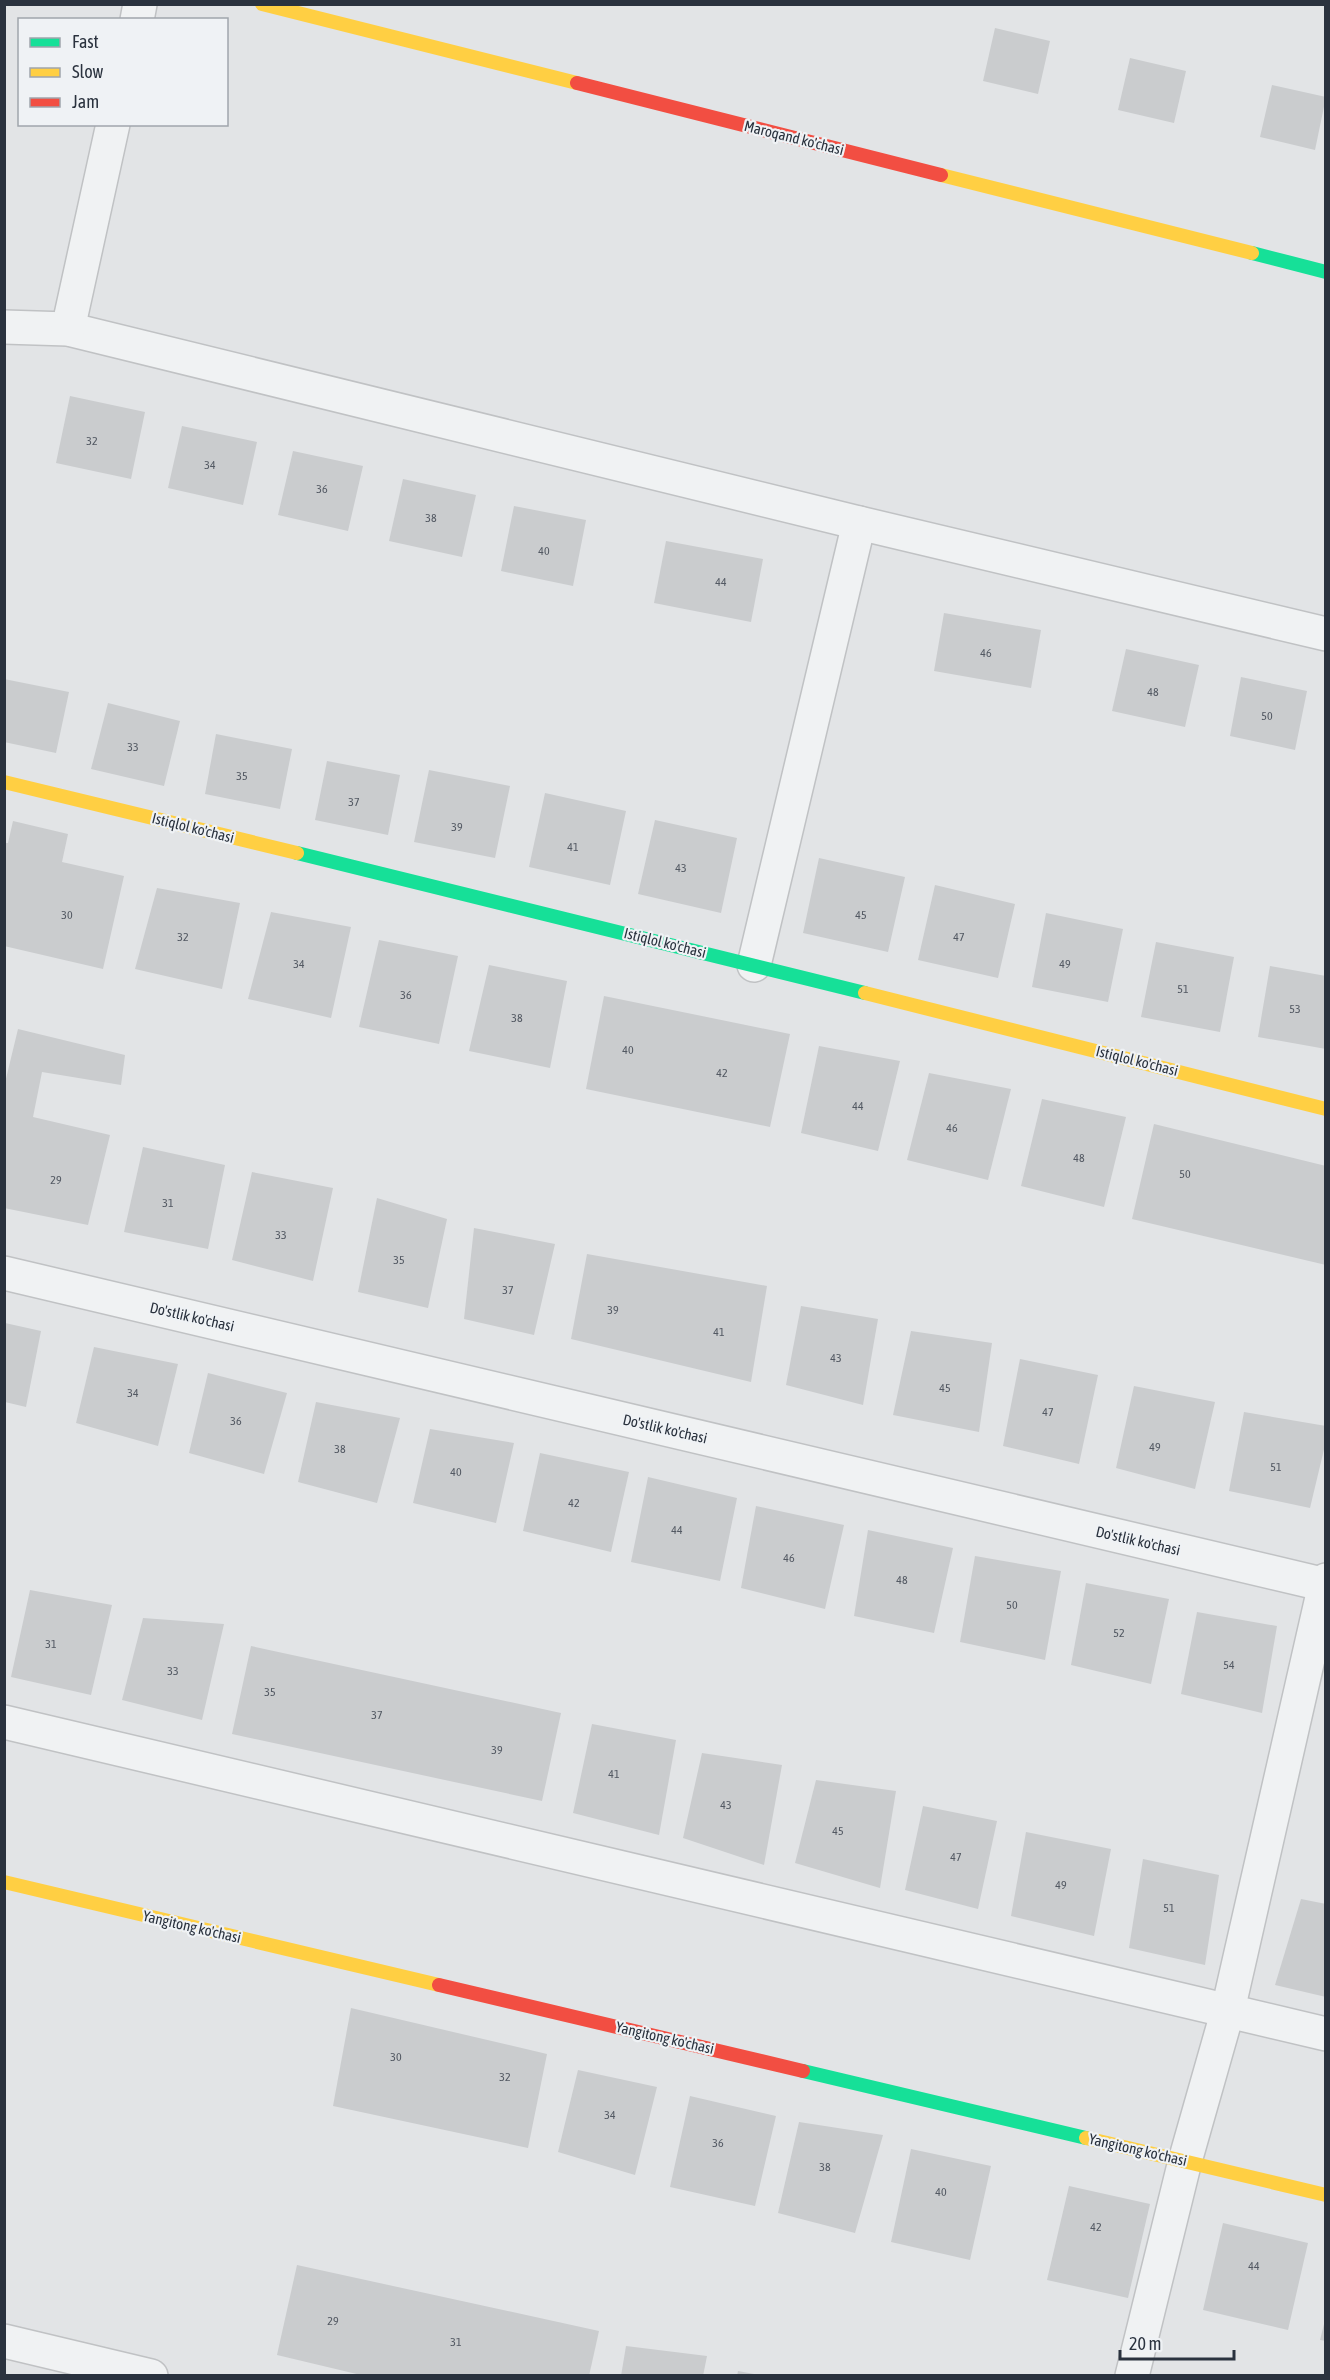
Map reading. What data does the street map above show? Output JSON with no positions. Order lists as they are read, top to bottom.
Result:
{
  "streets": {
    "street": [
      "Maroqand ko'chasi",
      "Istiqlol ko'chasi",
      "Do'stlik ko'chasi",
      "Yangitong ko'chasi"
    ]
  },
  "house_numbers": [
    "32",
    "34",
    "36",
    "38",
    "40",
    "44",
    "46",
    "48",
    "50",
    "33",
    "35",
    "37",
    "39",
    "41",
    "43",
    "30",
    "45",
    "32",
    "47",
    "34",
    "49",
    "51",
    "36",
    "53",
    "38",
    "40",
    "42",
    "44",
    "46",
    "48",
    "50",
    "29",
    "31",
    "33",
    "35",
    "37",
    "39",
    "41",
    "43",
    "45",
    "34",
    "47",
    "36",
    "49",
    "38",
    "51",
    "40",
    "42",
    "44",
    "46",
    "48",
    "50",
    "52",
    "31",
    "54",
    "33",
    "35",
    "37",
    "39",
    "41",
    "43",
    "45",
    "47",
    "49",
    "51",
    "30",
    "32",
    "34",
    "36",
    "38",
    "40",
    "42",
    "44",
    "29",
    "31"
  ],
  "legend": ["Fast", "Slow", "Jam"],
  "scale_bar": "20 m"
}
